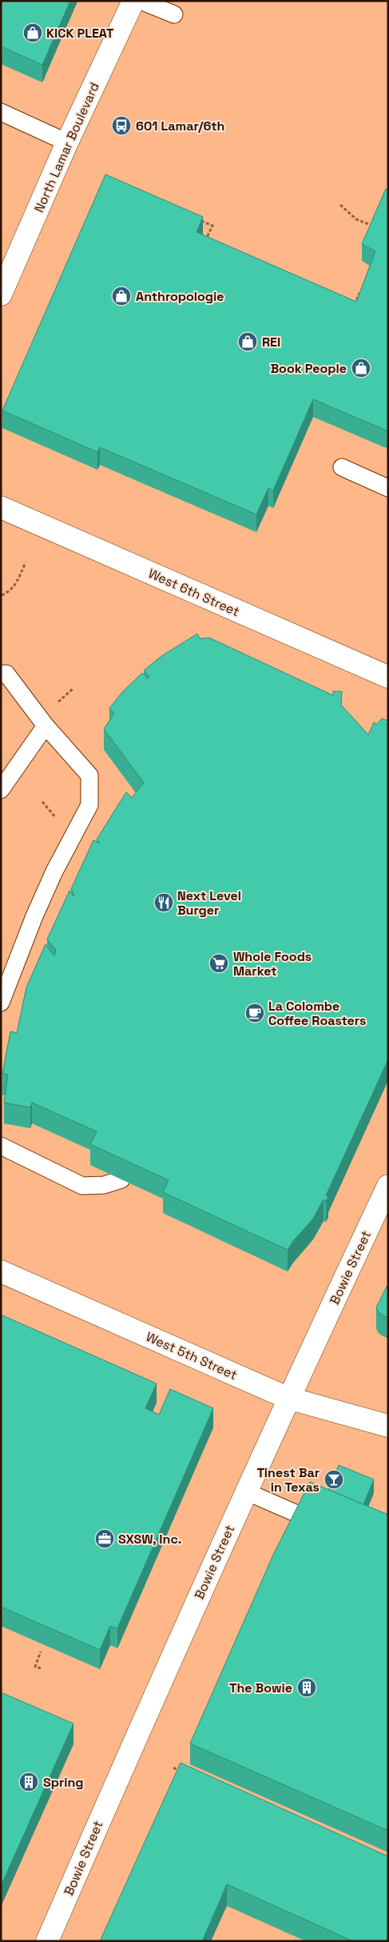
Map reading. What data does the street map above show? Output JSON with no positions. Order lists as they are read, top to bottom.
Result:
{
  "streets": {
    "main road": [
      "North Lamar Boulevard",
      "West 6th Street",
      "Bowie Street",
      "West 5th Street"
    ]
  },
  "crossings": [
    ["Bowie Street", "West 5th Street"]
  ],
  "places": {
    "shop": [
      "KICK PLEAT",
      "Anthropologie",
      "REI",
      "Book People"
    ],
    "bus stop": ["601 Lamar/6th"],
    "restaurant": ["Next Level Burger"],
    "supermarket": ["Whole Foods Market"],
    "cafe": ["La Colombe Coffee Roasters"],
    "bar": ["Tinest Bar in Texas"],
    "office": ["SXSW, Inc."],
    "building": ["The Bowie", "Spring"]
  }
}
